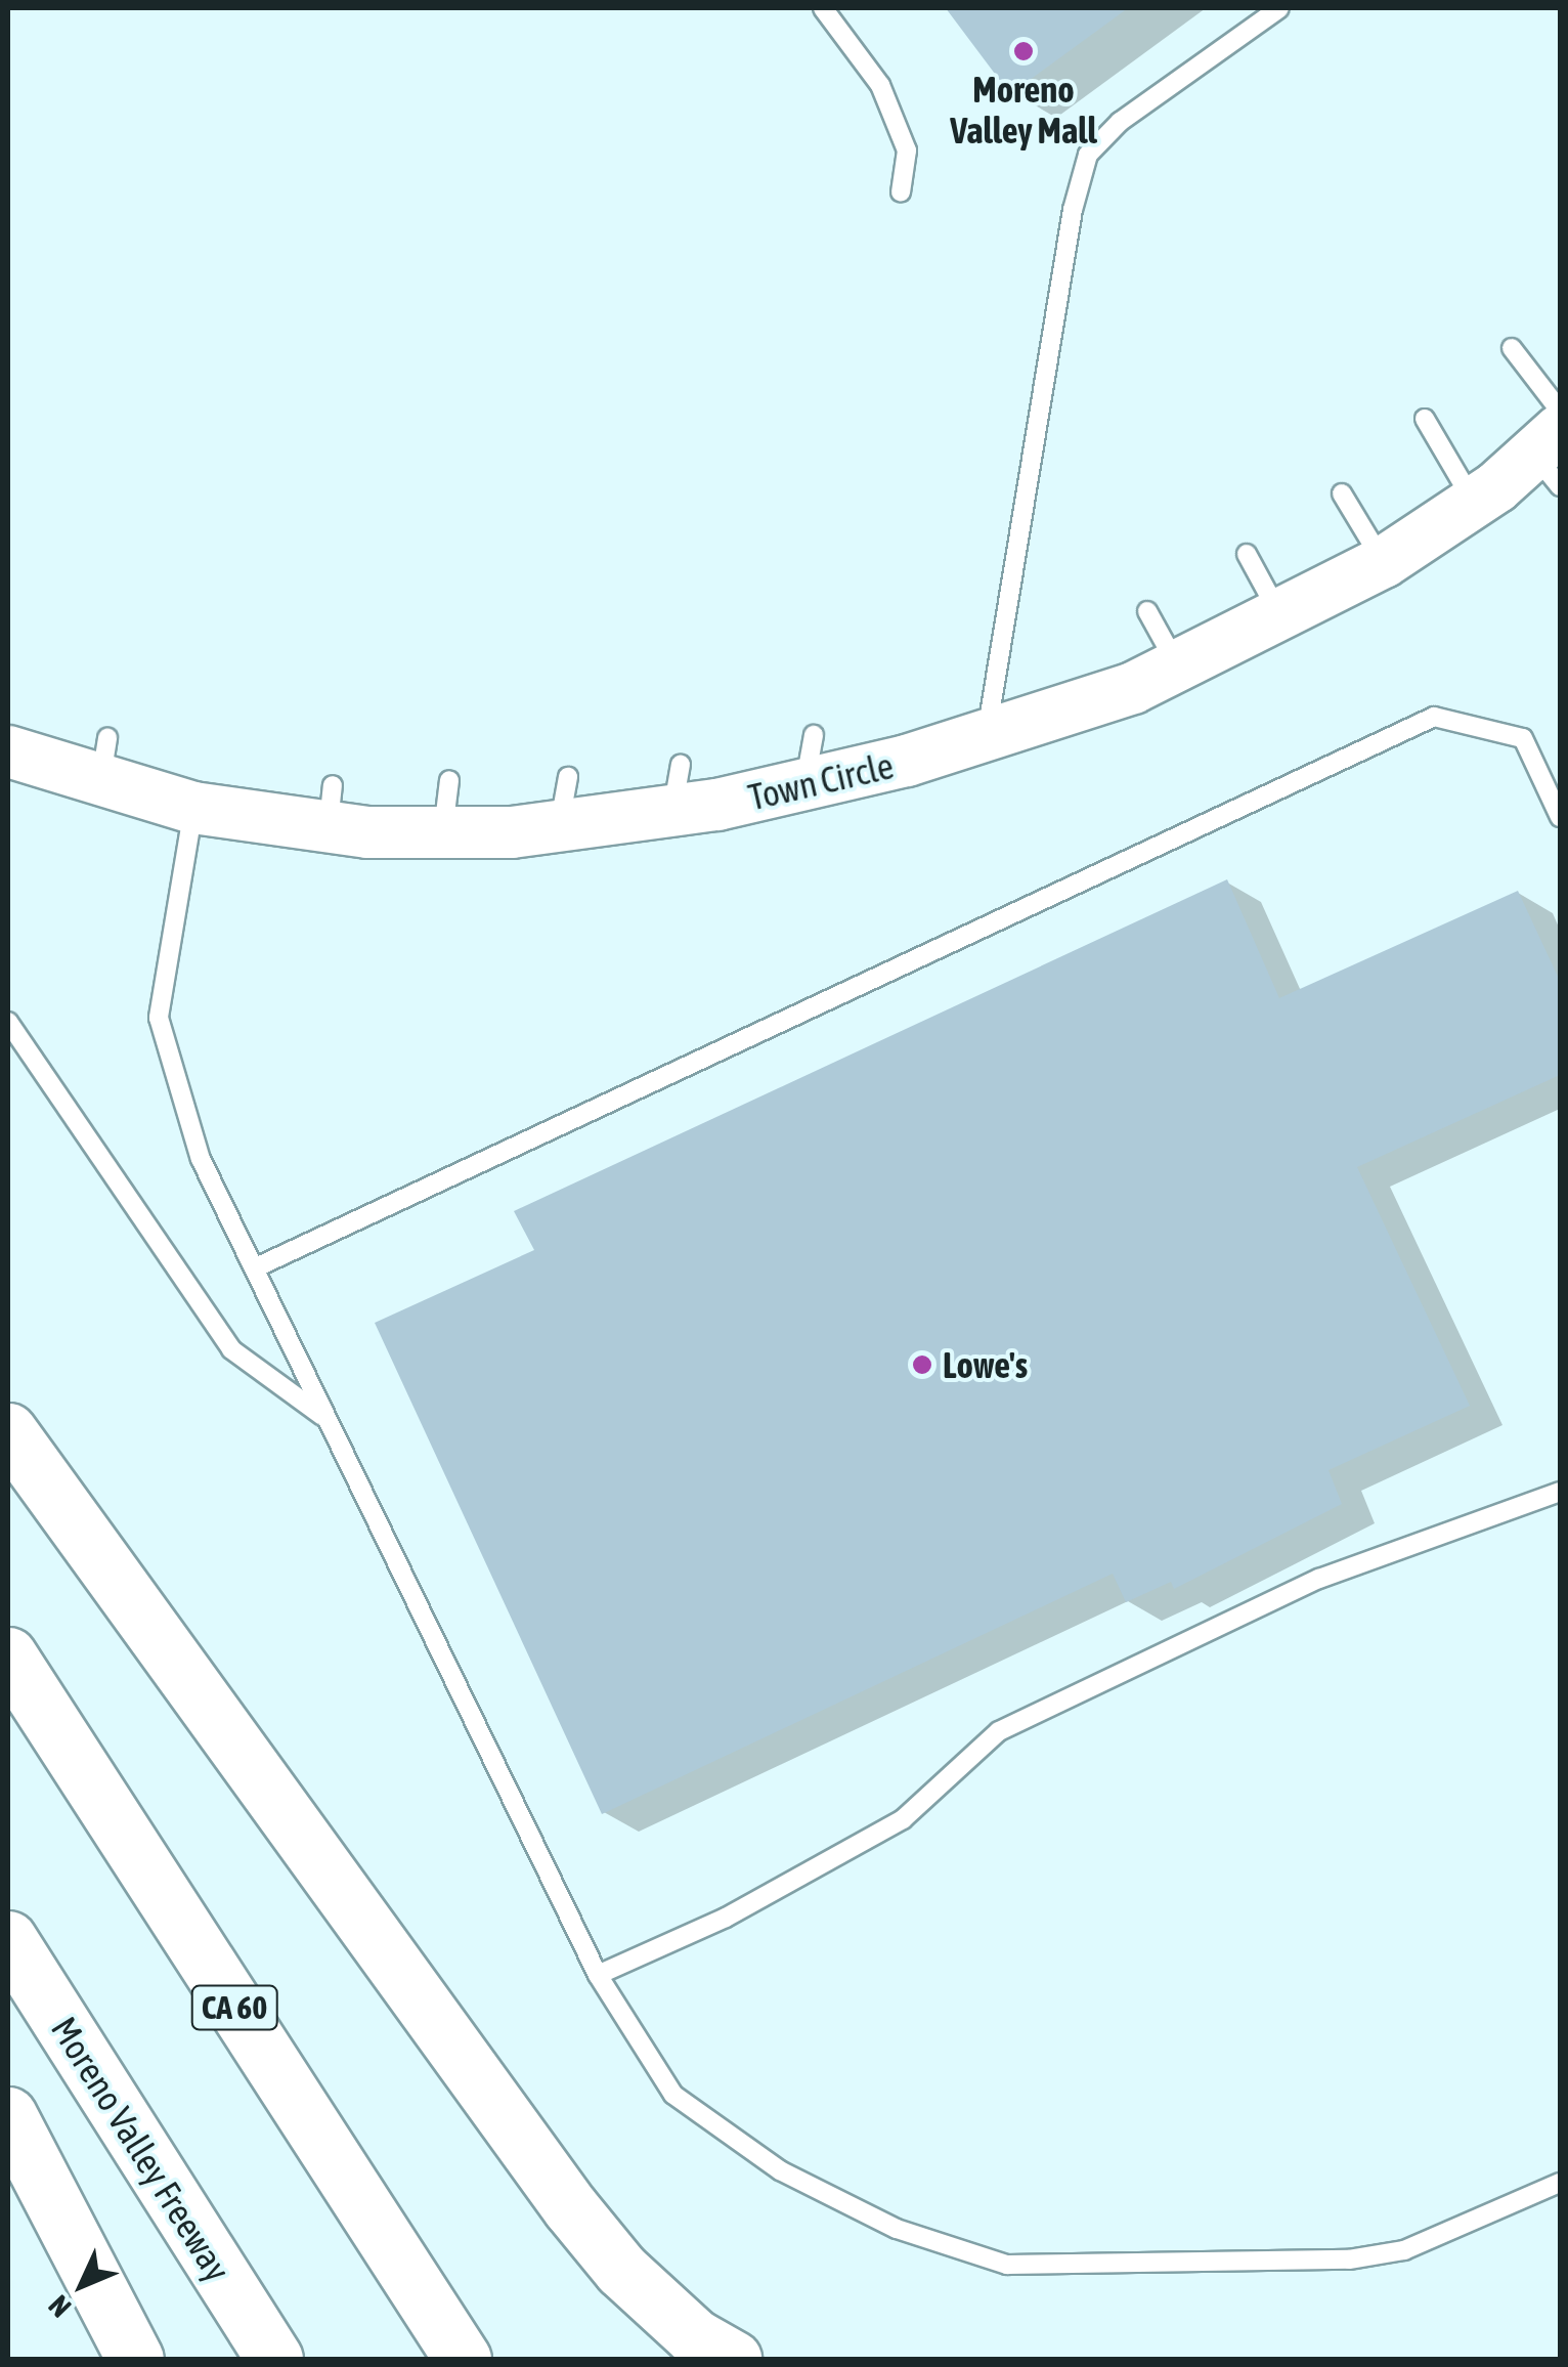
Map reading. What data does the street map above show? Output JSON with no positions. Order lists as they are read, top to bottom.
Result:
{
  "streets": {
    "highway": ["CA 60", "Moreno Valley Freeway"],
    "street": ["Town Circle"]
  },
  "places": ["Moreno Valley Mall", "Lowe's"],
  "north": "bottom left"
}
